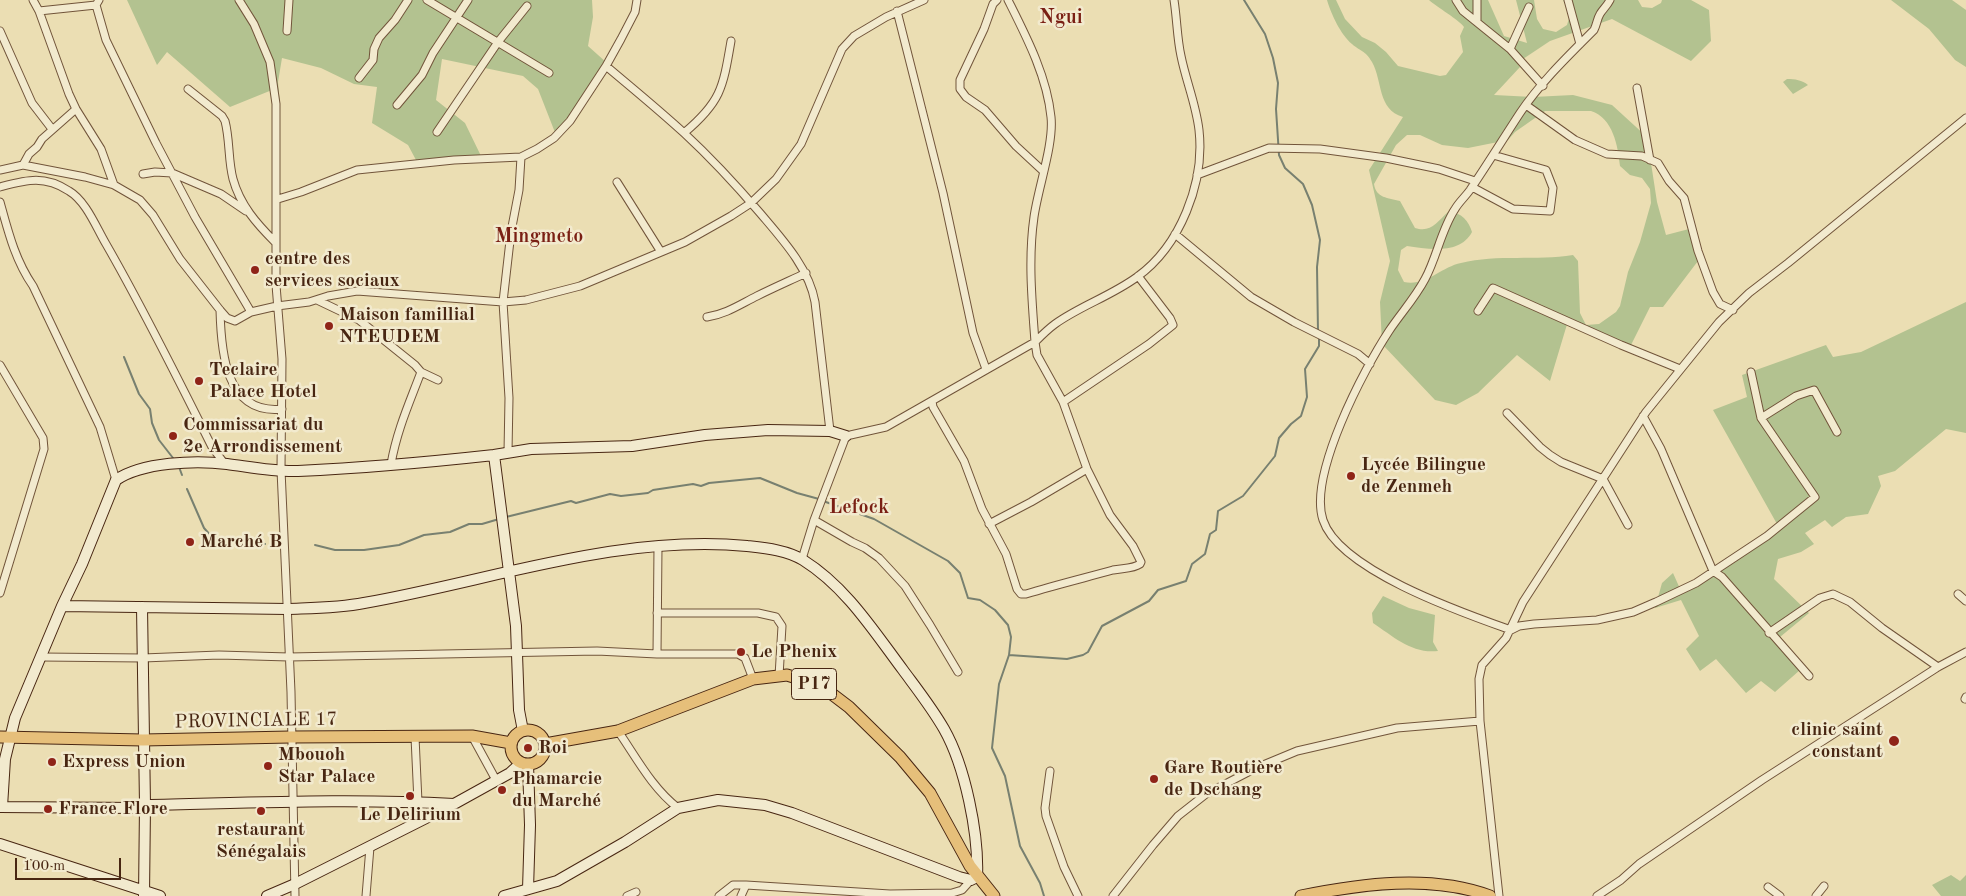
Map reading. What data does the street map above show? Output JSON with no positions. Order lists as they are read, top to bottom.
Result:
{
  "streets": {
    "main road": ["P17", "PROVINCIALE 17"]
  },
  "crossings": [
    ["P17", "PROVINCIALE 17"]
  ],
  "districts": ["Ngui", "Mingmeto", "Lefock"],
  "places": [
    "centre des services sociaux",
    "Maison famillial NTEUDEM",
    "Teclaire Palace Hotel",
    "Commissariat du 2e Arrondissement",
    "Lycée Bilingue de Zenmeh",
    "Marché B",
    "Le Phenix",
    "clinic saint constant",
    "Roi",
    "Express Union",
    "Mbouoh Star Palace",
    "Gare Routière de Dschang",
    "Phamarcie du Marché",
    "Le Delirium",
    "France Flore",
    "restaurant Sénégalais"
  ],
  "scale_bar": "100 m"
}
